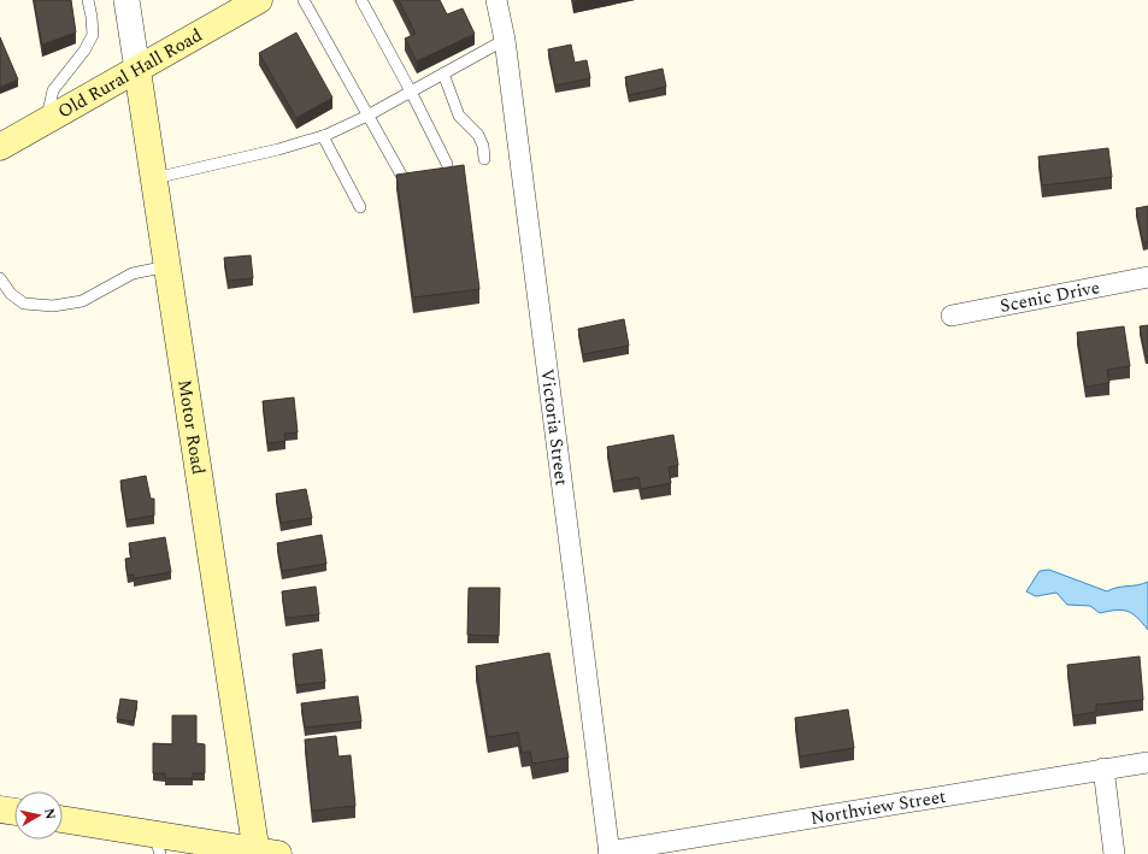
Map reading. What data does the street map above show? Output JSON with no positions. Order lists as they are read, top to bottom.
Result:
{
  "streets": {
    "main road": ["Old Rural Hall Road", "Motor Road"],
    "street": ["Scenic Drive", "Victoria Street", "Northview Street"]
  },
  "crossings": [
    ["Old Rural Hall Road", "Motor Road"],
    ["Victoria Street", "Northview Street"]
  ],
  "north": "right"
}
